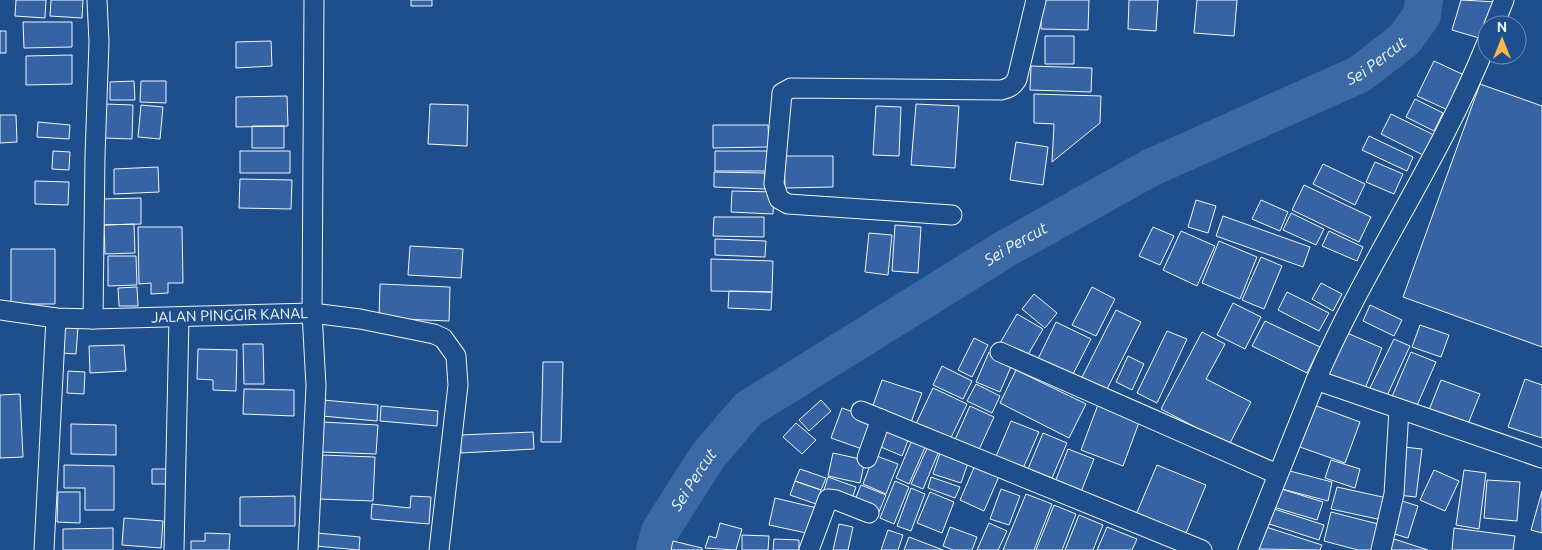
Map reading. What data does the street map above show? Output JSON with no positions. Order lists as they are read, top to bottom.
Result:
{
  "streets": {
    "street": ["JALAN PINGGIR KANAL"]
  },
  "water": ["Sei Percut"],
  "north": "top"
}
